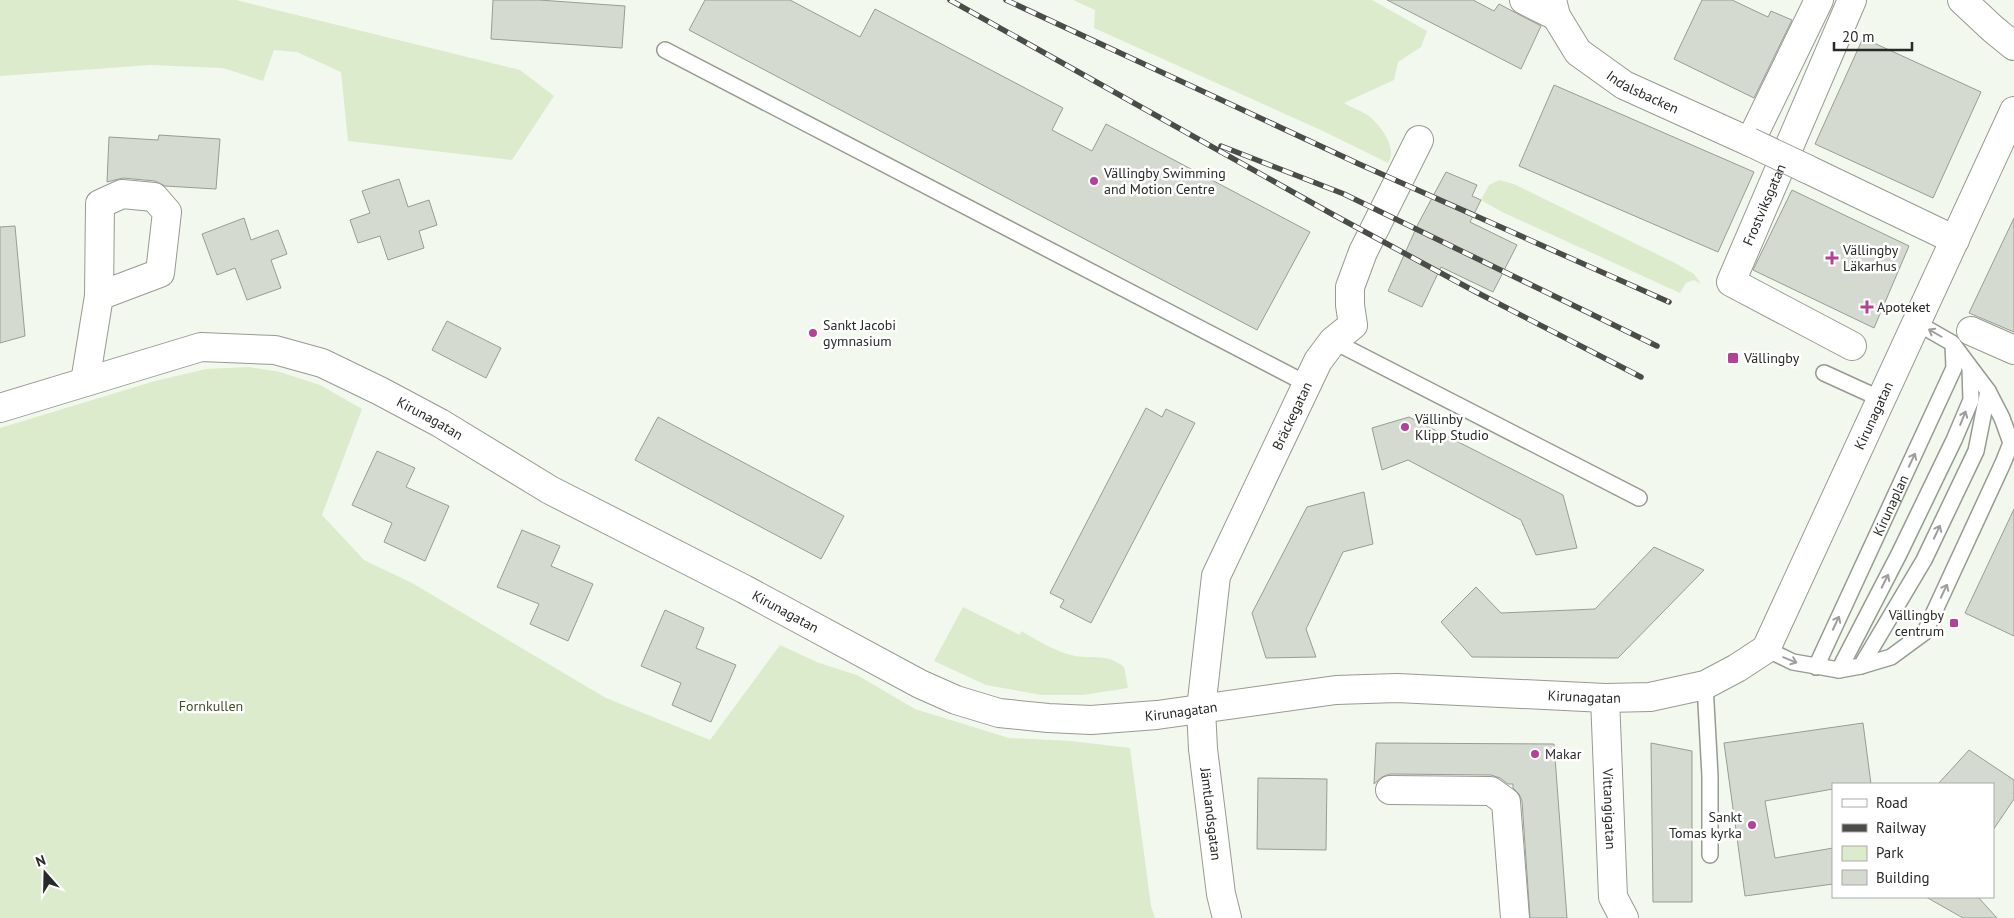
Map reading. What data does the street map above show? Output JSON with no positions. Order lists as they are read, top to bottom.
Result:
{
  "streets": {
    "street": [
      "Indalsbacken",
      "Frostviksgatan",
      "Bräckegatan",
      "Kirunagatan",
      "Vittangigatan",
      "Jämtlandsgatan"
    ],
    "lane": ["Kirunaplan"]
  },
  "crossings": [
    ["Indalsbacken", "Kirunagatan"],
    ["Bräckegatan", "Kirunagatan"],
    ["Bräckegatan", "Jämtlandsgatan"],
    ["Kirunagatan", "Vittangigatan"],
    ["Kirunagatan", "Jämtlandsgatan"]
  ],
  "parks": ["Fornkullen"],
  "places": {
    "other": [
      "Vällingby Swimming and Motion Centre",
      "Sankt Jacobi gymnasium",
      "Vällinby Klipp Studio",
      "Makar",
      "Sankt Tomas kyrka"
    ],
    "health": ["Vällingby Läkarhus", "Apoteket"],
    "transit": ["Vällingby", "Vällingby centrum"]
  },
  "legend": [
    "Road",
    "Railway",
    "Park",
    "Building"
  ],
  "scale_bar": "20 m",
  "north": "top"
}
